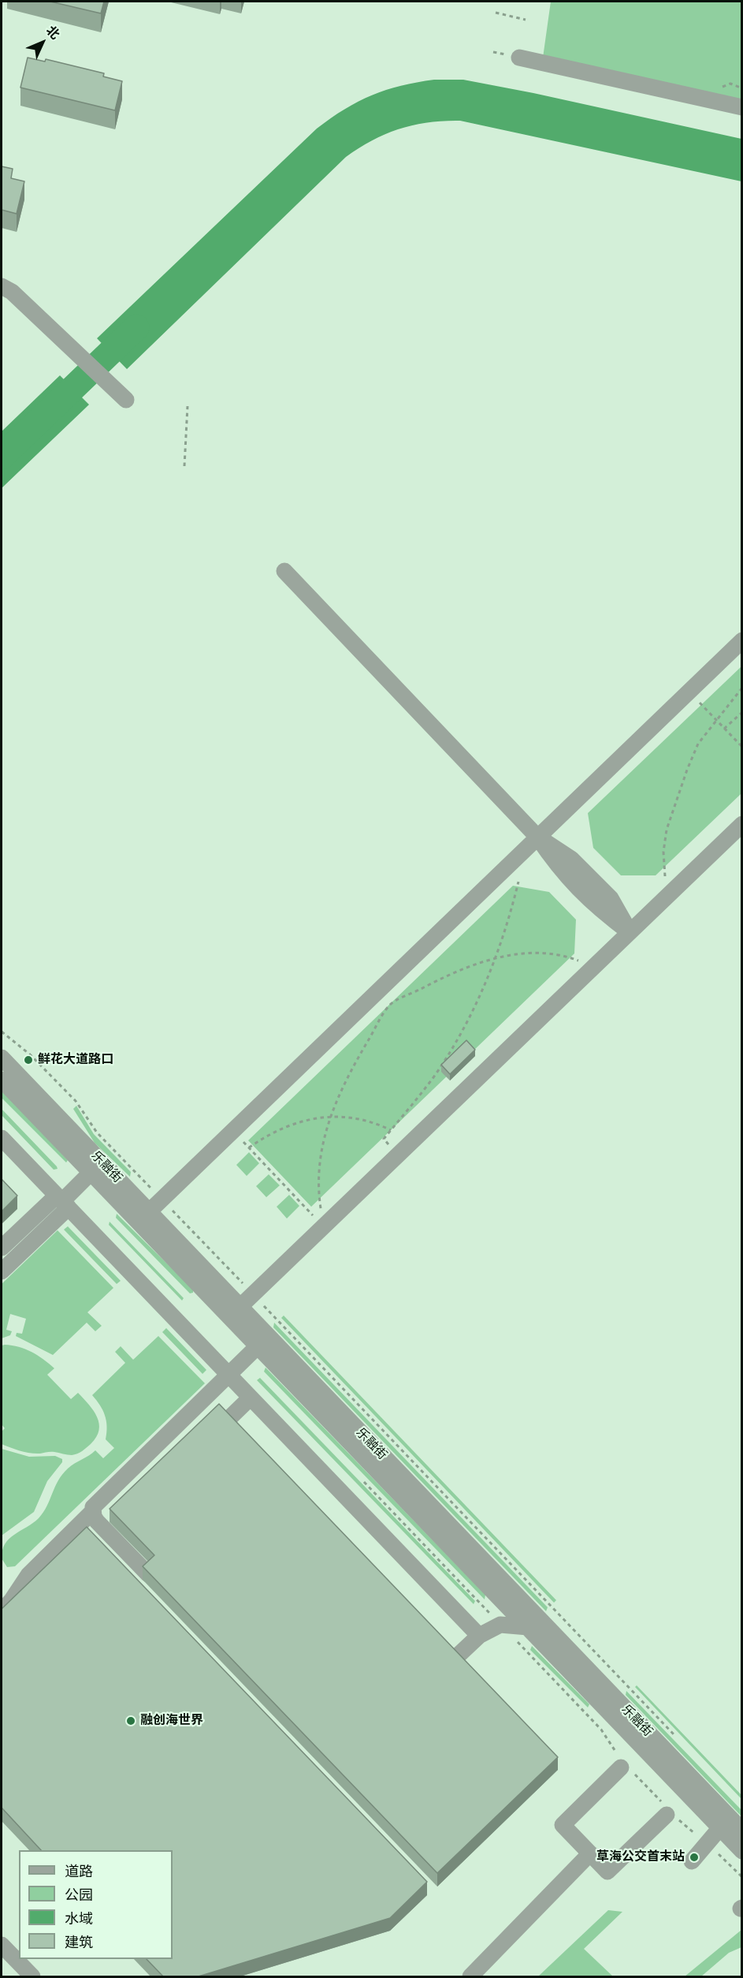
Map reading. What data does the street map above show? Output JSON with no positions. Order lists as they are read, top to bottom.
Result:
{
  "streets": {
    "street": ["乐融街"]
  },
  "places": ["鲜花大道路口", "融创海世界", "草海公交首末站"],
  "legend": [
    "道路",
    "公园",
    "水域",
    "建筑"
  ],
  "north": "top right"
}
